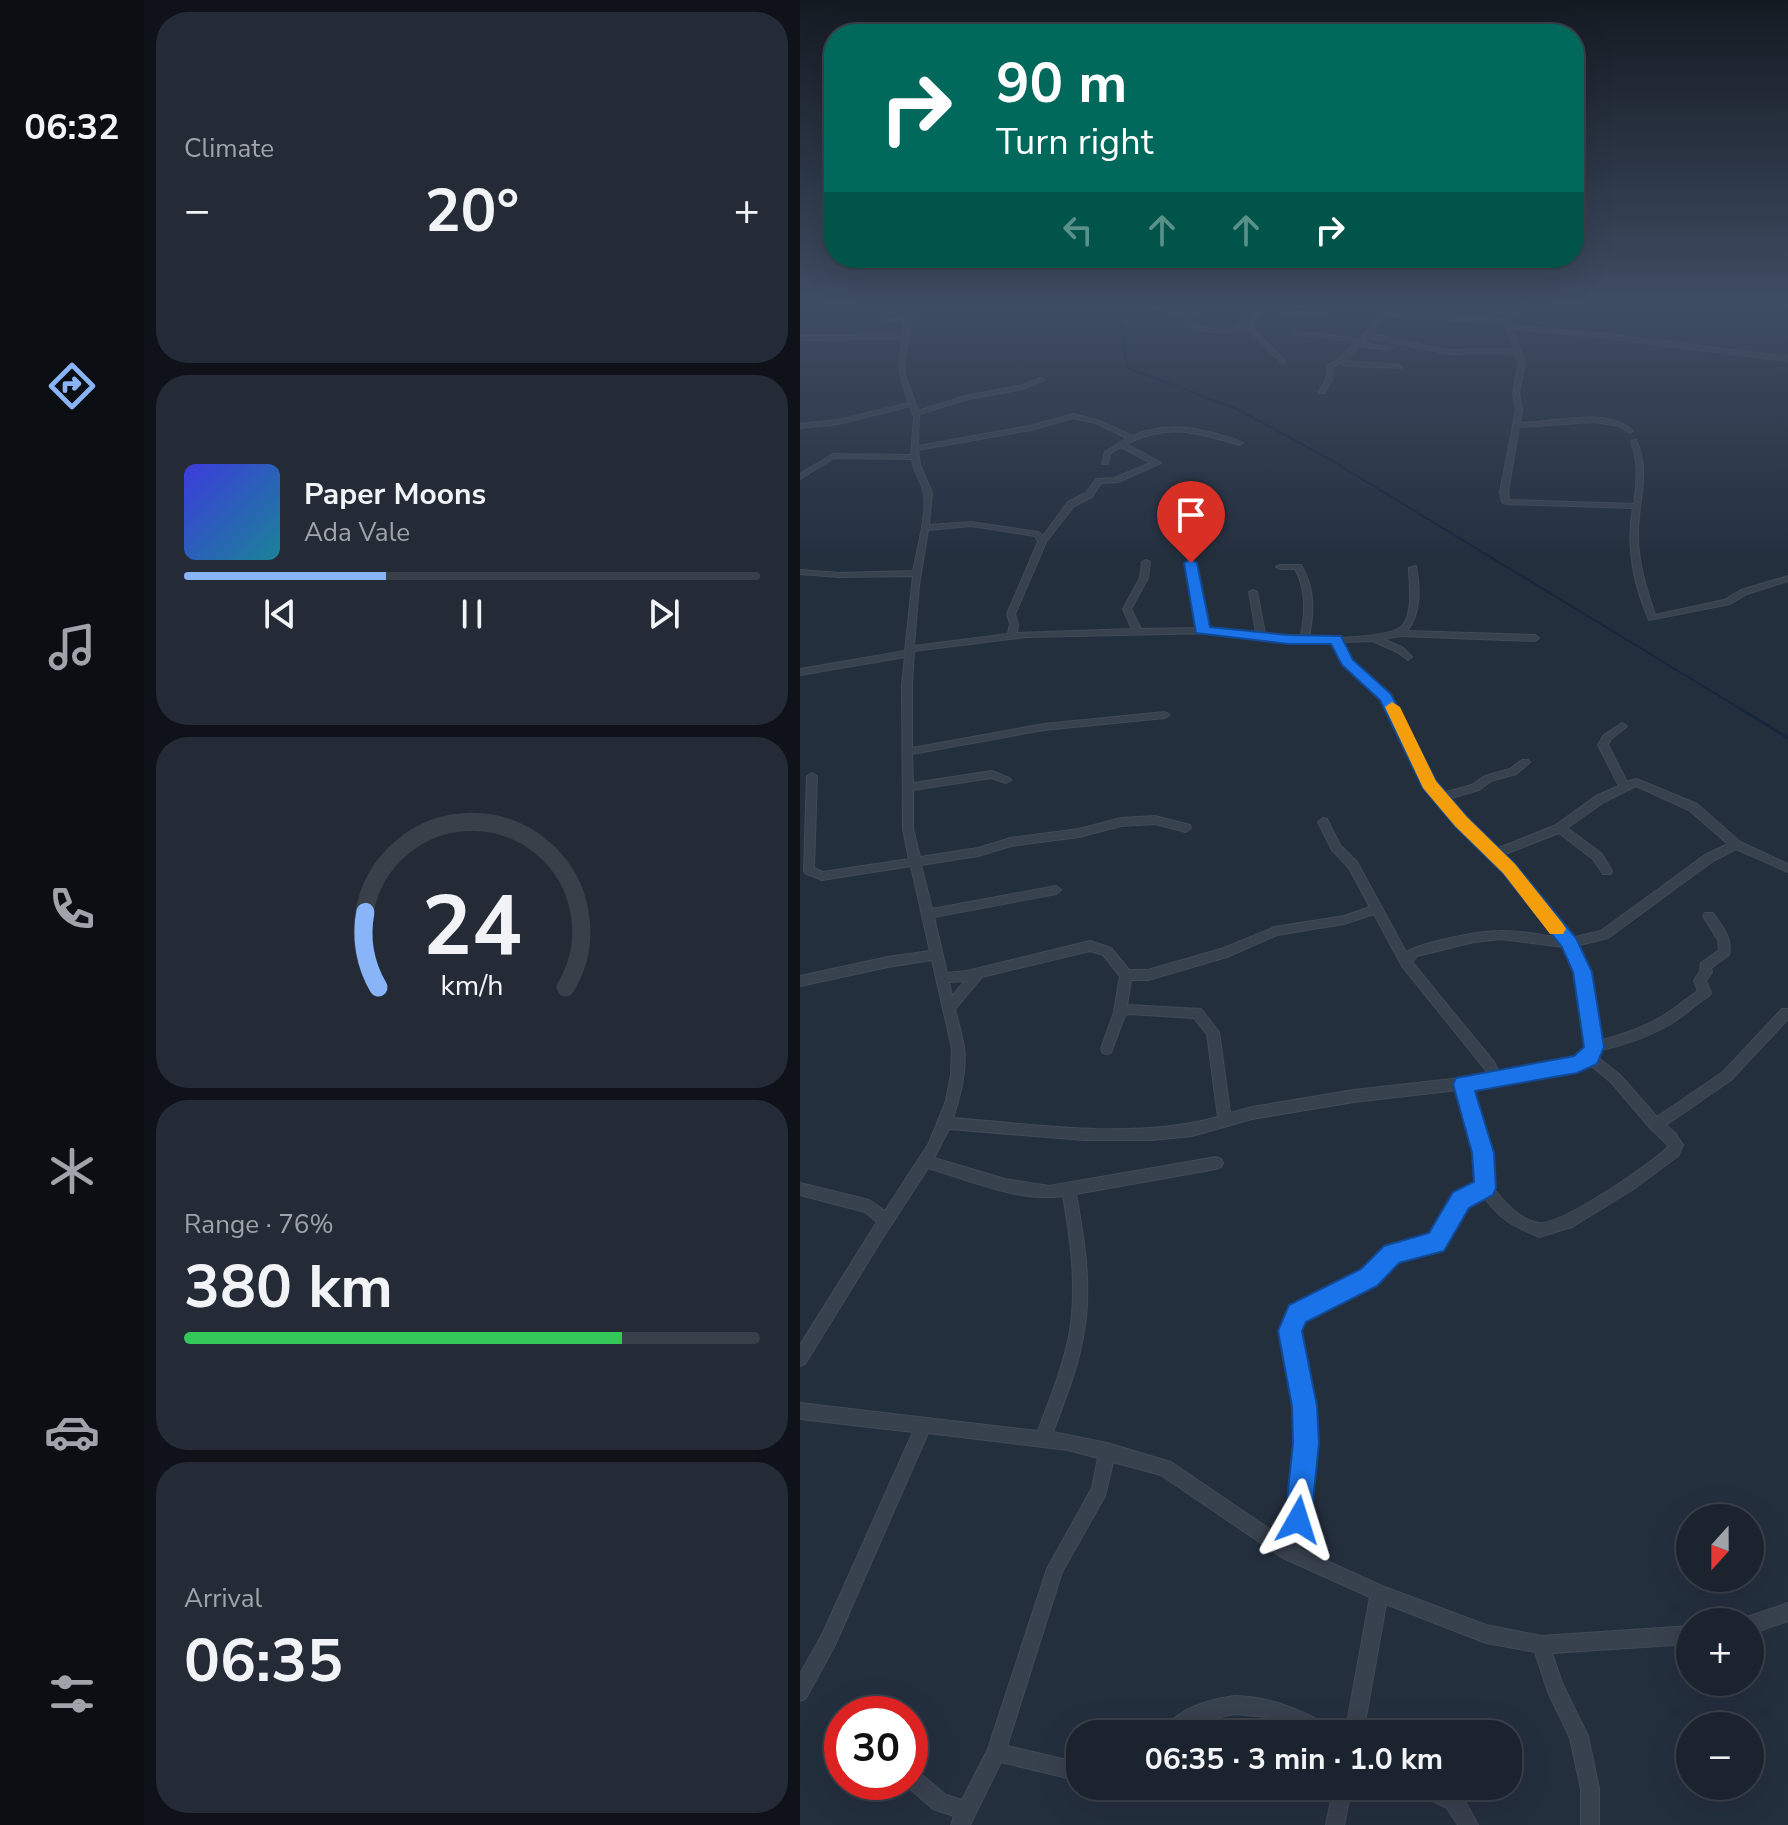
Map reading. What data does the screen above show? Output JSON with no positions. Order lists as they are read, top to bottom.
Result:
{
  "north": "bottom",
  "page": {
    "tabs": "06:32",
    "tile": [
      "Climate",
      ["Range · 76%", "380 km"],
      ["Arrival", "06:35"]
    ],
    "turn": ["90 m", "Turn right"],
    "heat": ["−", "20°", "+"],
    "song": ["Paper Moons", "Ada Vale"],
    "map_buttons": ["+", "−"],
    "limit": "30",
    "trip": "06:35 · 3 min · 1.0 km",
    "gauge": ["24", "km/h"]
  }
}
